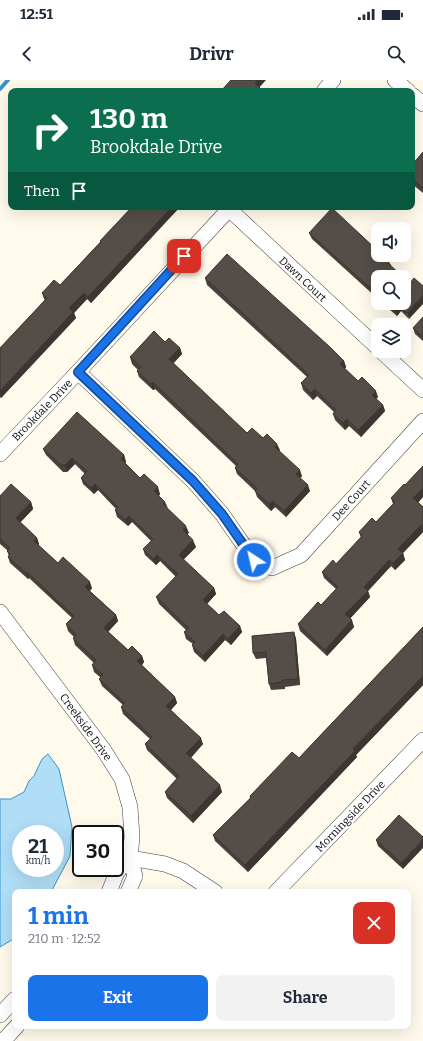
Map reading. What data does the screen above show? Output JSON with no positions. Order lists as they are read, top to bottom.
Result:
{
  "streets": {
    "street": [
      "Dawn Court",
      "Brookdale Drive",
      "Dee Court",
      "Creekside Drive",
      "Morningside Drive"
    ]
  },
  "crossings": [
    ["Brookdale Drive", "Dee Court"]
  ],
  "page": {
    "status": "12:51",
    "header": "Drivr",
    "turn": ["130 m", "Brookdale Drive"],
    "then": "Then",
    "speed": "21 km/h",
    "limit": "30",
    "heading": ["1 min", "210 m · 12:52"],
    "buttons": ["Exit", "Share"]
  }
}
